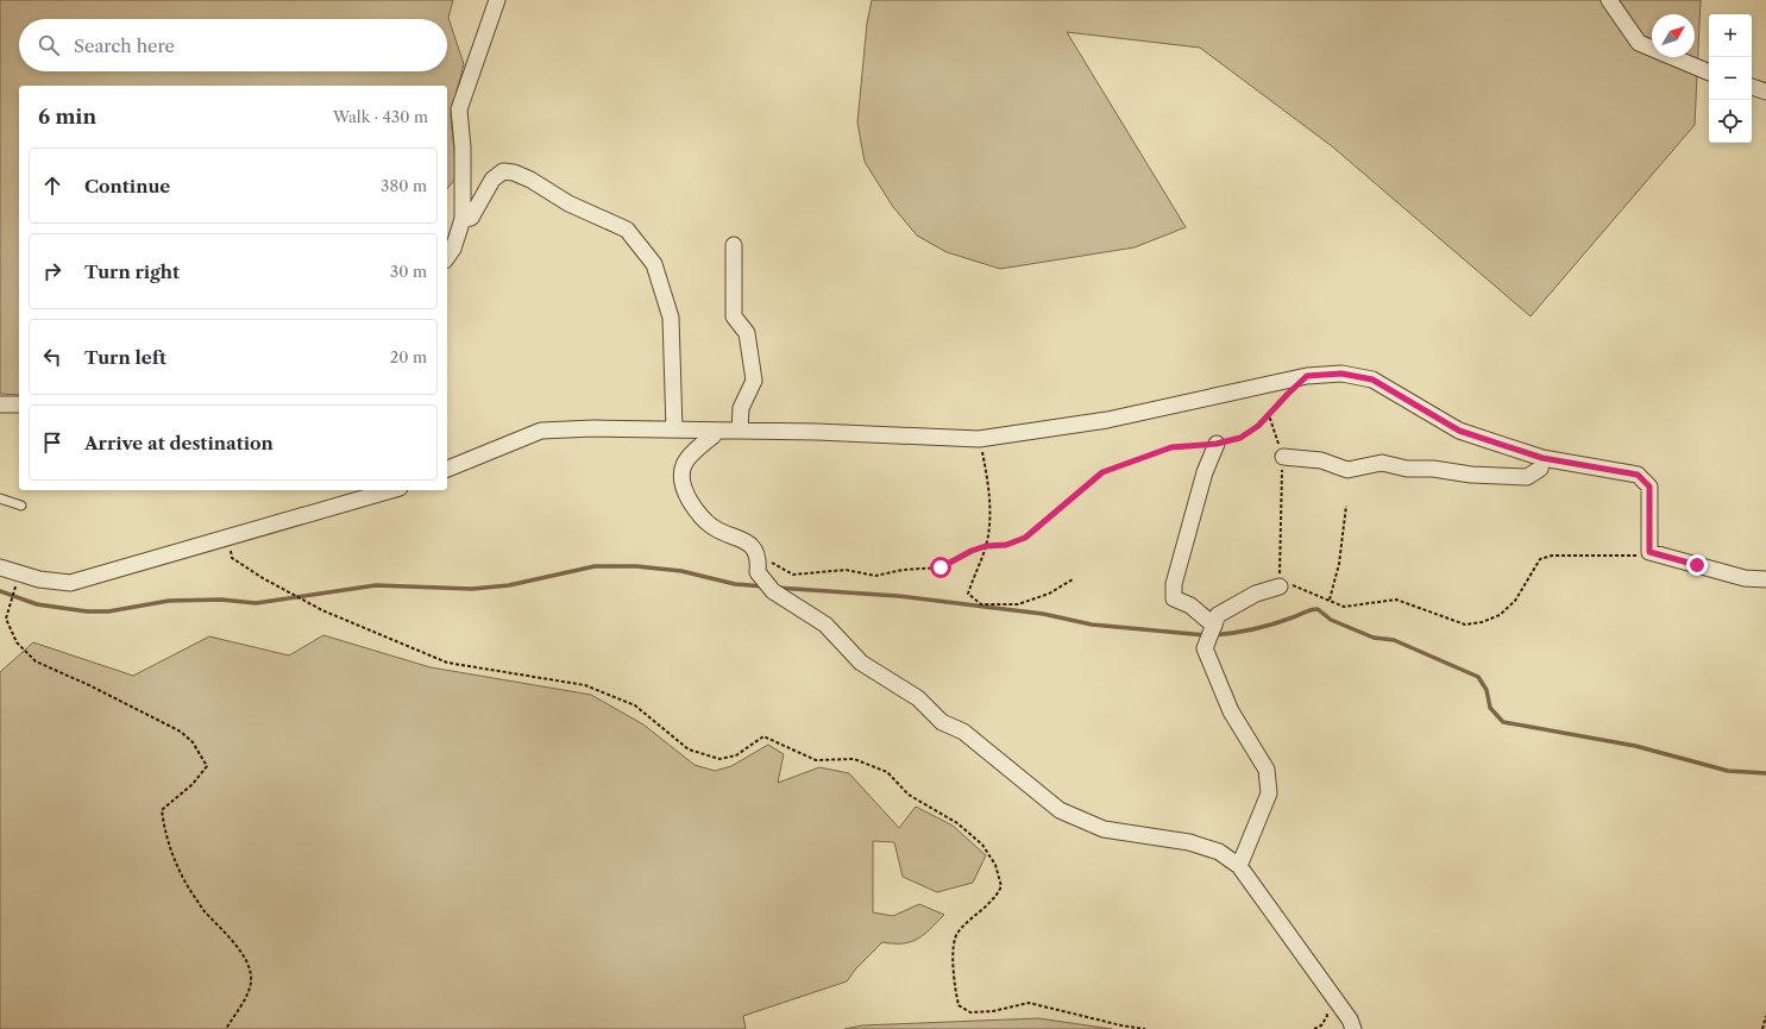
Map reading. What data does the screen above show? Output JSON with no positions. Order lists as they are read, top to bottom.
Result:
{
  "north": "top right",
  "page": {
    "map_buttons": ["+", "−"],
    "search": "Search here",
    "heading": ["6 min", "Walk · 430 m"],
    "list": [
      ["Continue", "380 m"],
      ["Turn right", "30 m"],
      ["Turn left", "20 m"],
      "Arrive at destination"
    ]
  }
}
